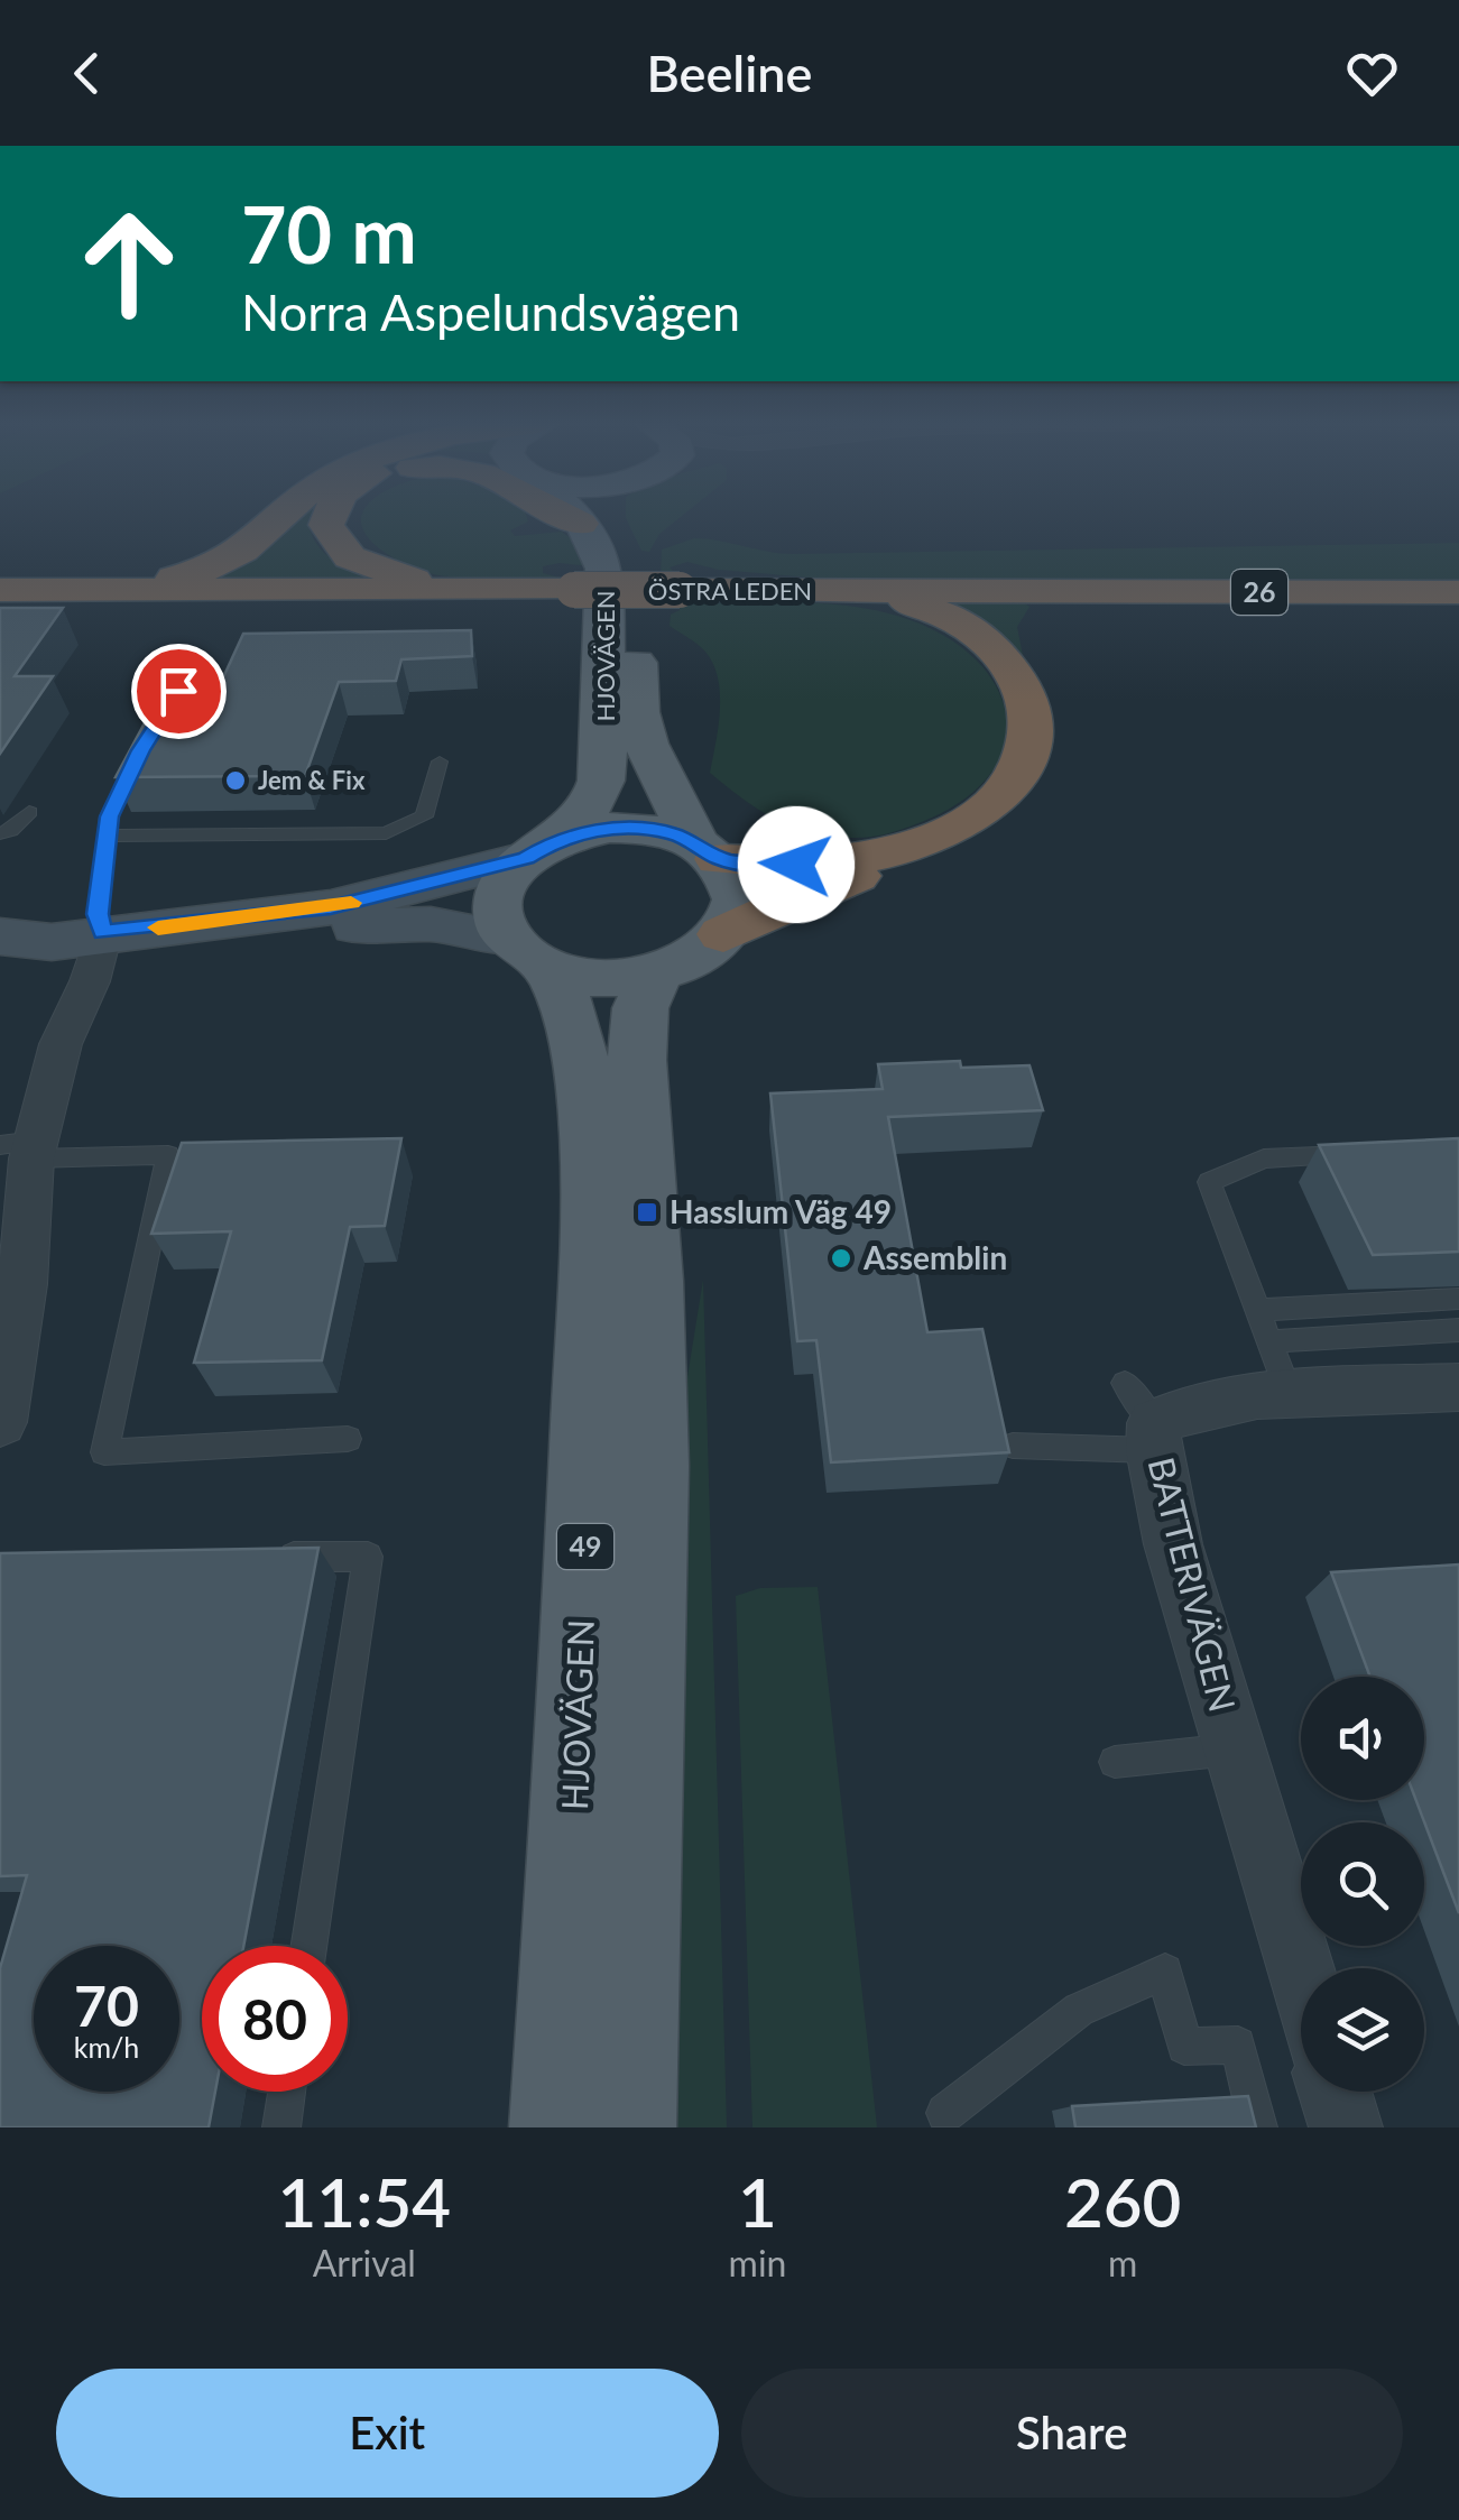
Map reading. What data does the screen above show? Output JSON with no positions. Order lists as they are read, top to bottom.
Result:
{
  "streets": {
    "highway": ["ÖSTRA LEDEN", "26"],
    "main road": ["HJOVÄGEN", "49"],
    "street": ["BATTERIVÄGEN"]
  },
  "crossings": [
    ["HJOVÄGEN", "49"]
  ],
  "places": {
    "other": ["Jem & Fix", "Assemblin"],
    "transit": ["Hasslum Väg 49"]
  },
  "page": {
    "header": "Beeline",
    "turn": ["70 m", "Norra Aspelundsvägen"],
    "speed": "70 km/h",
    "limit": "80",
    "eta": [
      "11:54",
      "Arrival",
      "1",
      "min",
      "260",
      "m"
    ],
    "buttons": ["Exit", "Share"]
  }
}
